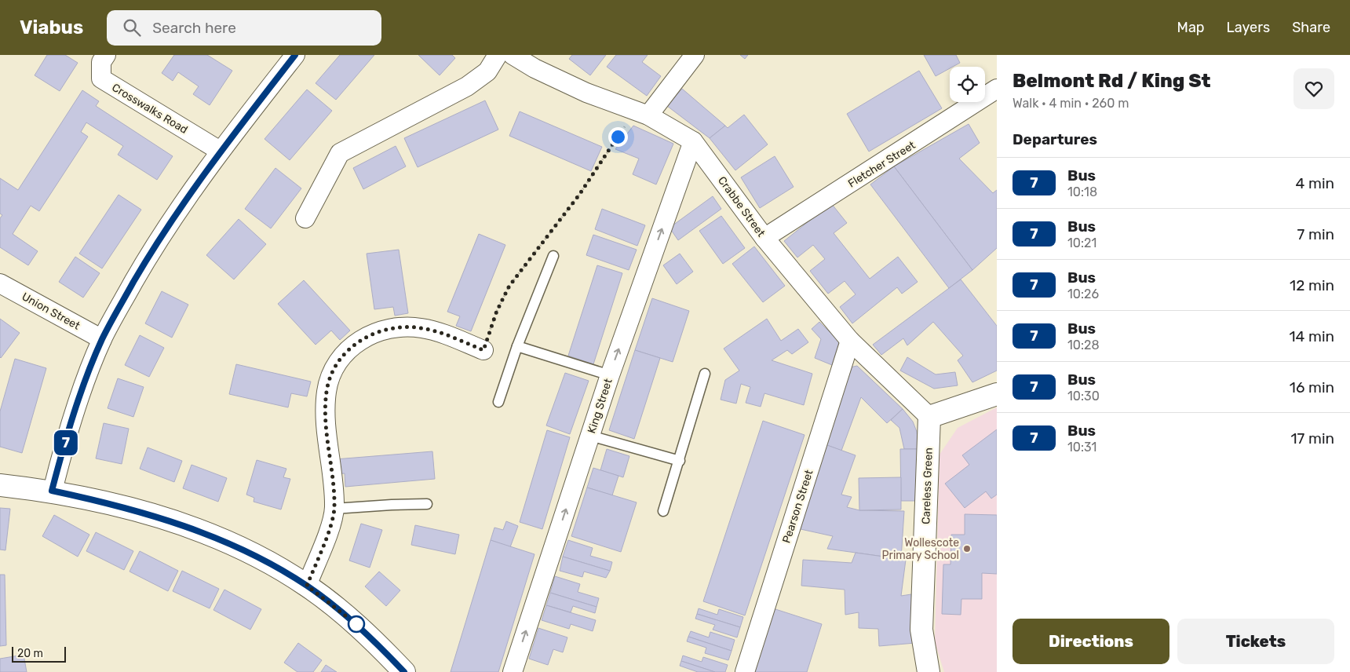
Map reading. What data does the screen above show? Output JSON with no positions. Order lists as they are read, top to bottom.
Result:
{
  "streets": {
    "street": [
      "Crosswalks Road",
      "Fletcher Street",
      "Crabbe Street",
      "Union Street",
      "King Street",
      "Careless Green",
      "Pearson Street"
    ]
  },
  "crossings": [
    ["Fletcher Street", "Crabbe Street"],
    ["Crabbe Street", "King Street"],
    ["Crabbe Street", "Careless Green"],
    ["Crabbe Street", "Pearson Street"]
  ],
  "one_way": ["King Street"],
  "places": ["Wollescote Primary School"],
  "lines": ["bus line 7"],
  "scale_bar": "20 m",
  "page": {
    "header": "Viabus",
    "search": "Search here",
    "nav": ["Map", "Layers", "Share"],
    "on_map": "7",
    "heading": [
      ["Belmont Rd / King St", "Walk · 4 min · 260 m"],
      "Departures"
    ],
    "list": [
      {
        "mark": "7",
        "name": "Bus",
        "note": "10:18",
        "value": "4 min"
      },
      {
        "mark": "7",
        "name": "Bus",
        "note": "10:21",
        "value": "7 min"
      },
      {
        "mark": "7",
        "name": "Bus",
        "note": "10:26",
        "value": "12 min"
      },
      {
        "mark": "7",
        "name": "Bus",
        "note": "10:28",
        "value": "14 min"
      },
      {
        "mark": "7",
        "name": "Bus",
        "note": "10:30",
        "value": "16 min"
      },
      {
        "mark": "7",
        "name": "Bus",
        "note": "10:31",
        "value": "17 min"
      }
    ],
    "buttons": ["Directions", "Tickets"],
    "scale": "20 m"
  }
}
